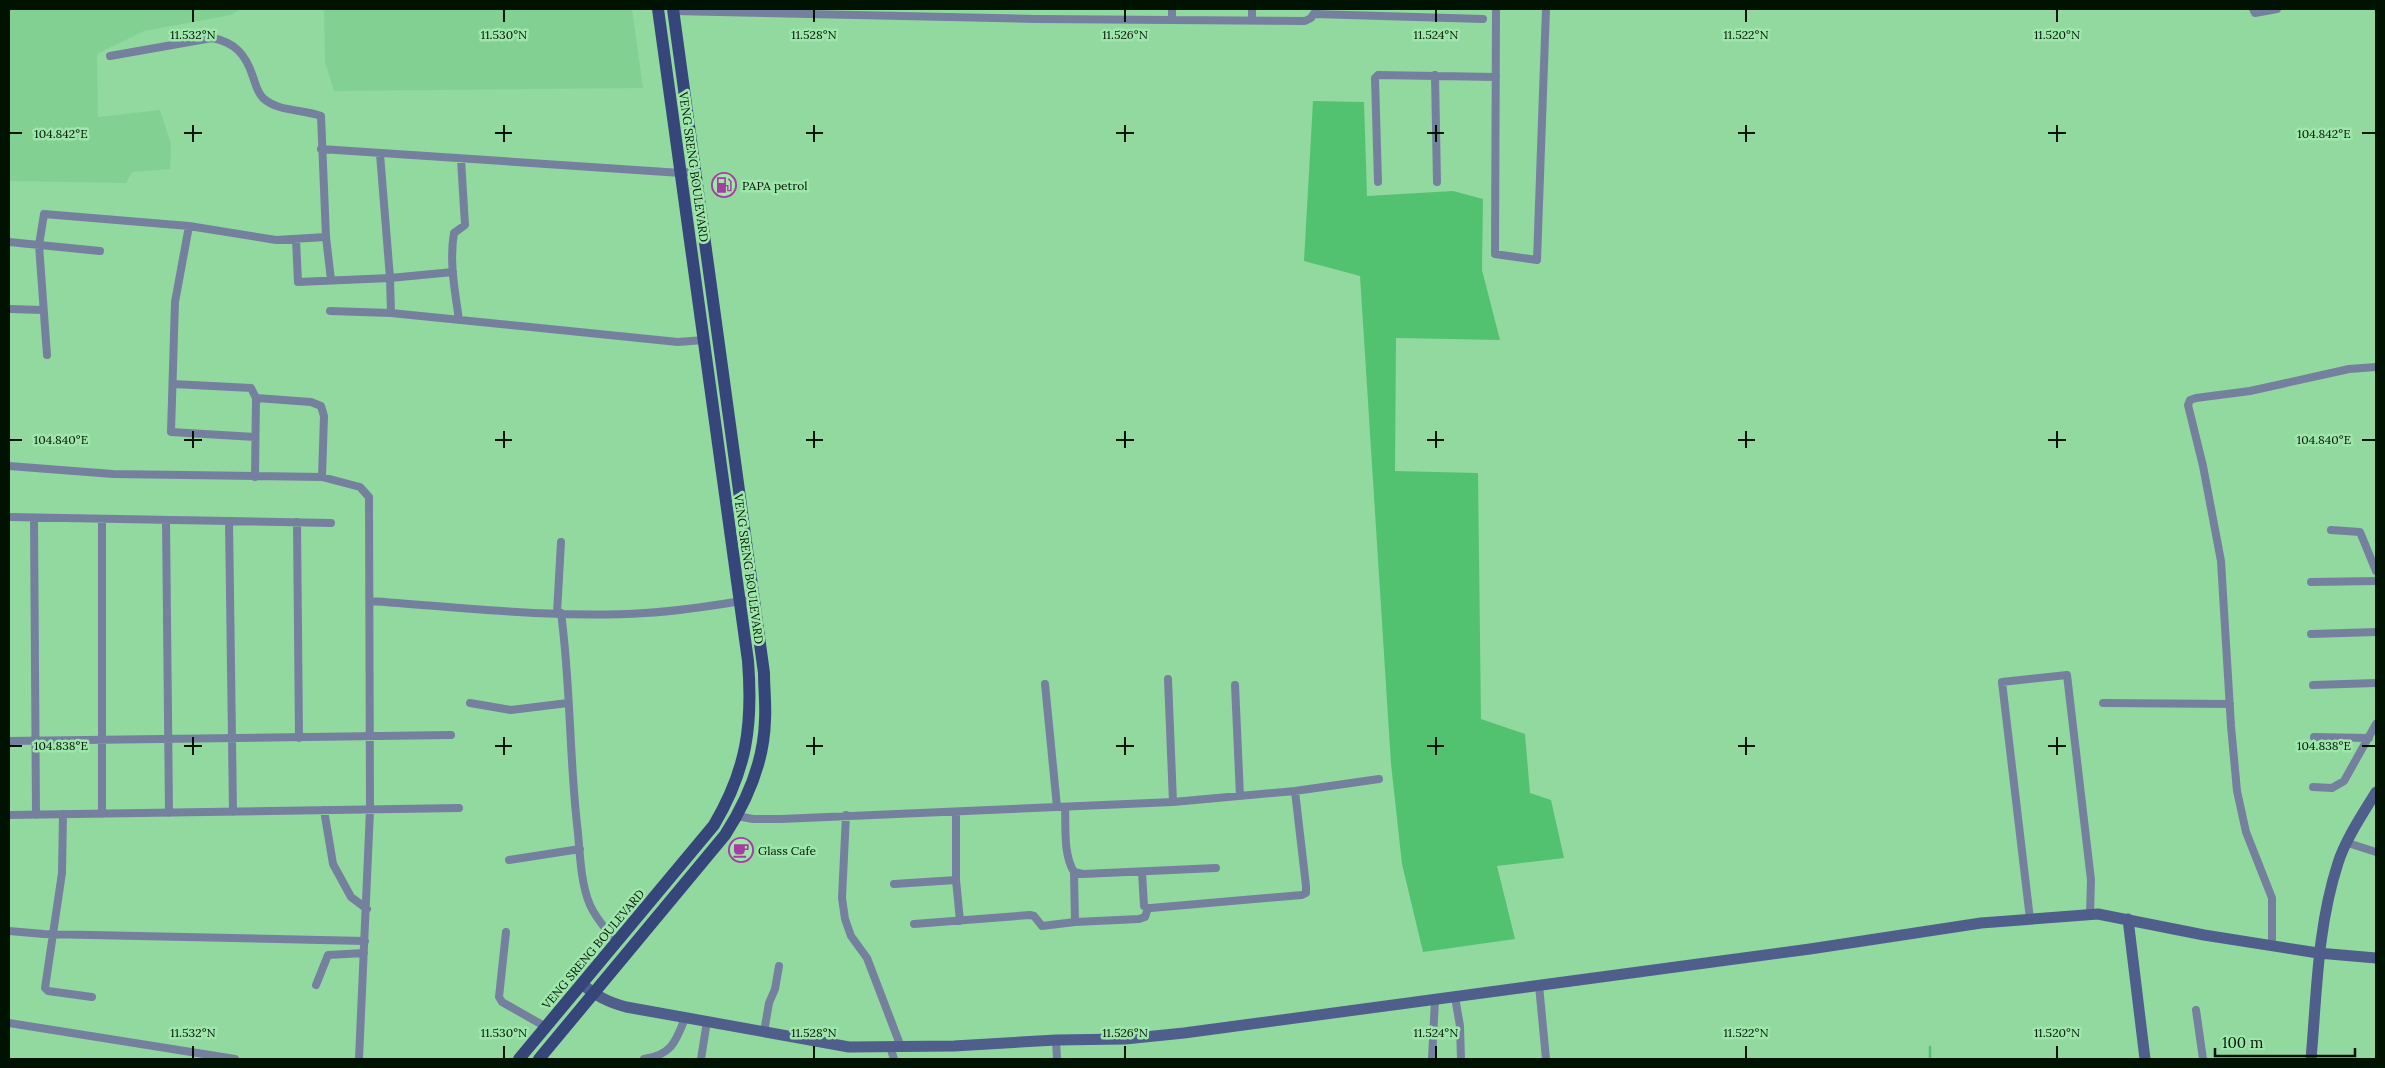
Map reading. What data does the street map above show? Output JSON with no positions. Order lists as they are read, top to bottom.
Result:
{
  "streets": {
    "main road": ["VENG SRENG BOULEVARD"]
  },
  "places": {
    "fuel station": ["PAPA petrol"],
    "cafe": ["Glass Cafe"]
  },
  "scale_bar": "100 m",
  "coordinates": [
    "11.532°N",
    "11.530°N",
    "11.528°N",
    "11.526°N",
    "11.524°N",
    "11.522°N",
    "11.520°N",
    "104.842°E",
    "104.840°E",
    "104.838°E"
  ]
}
